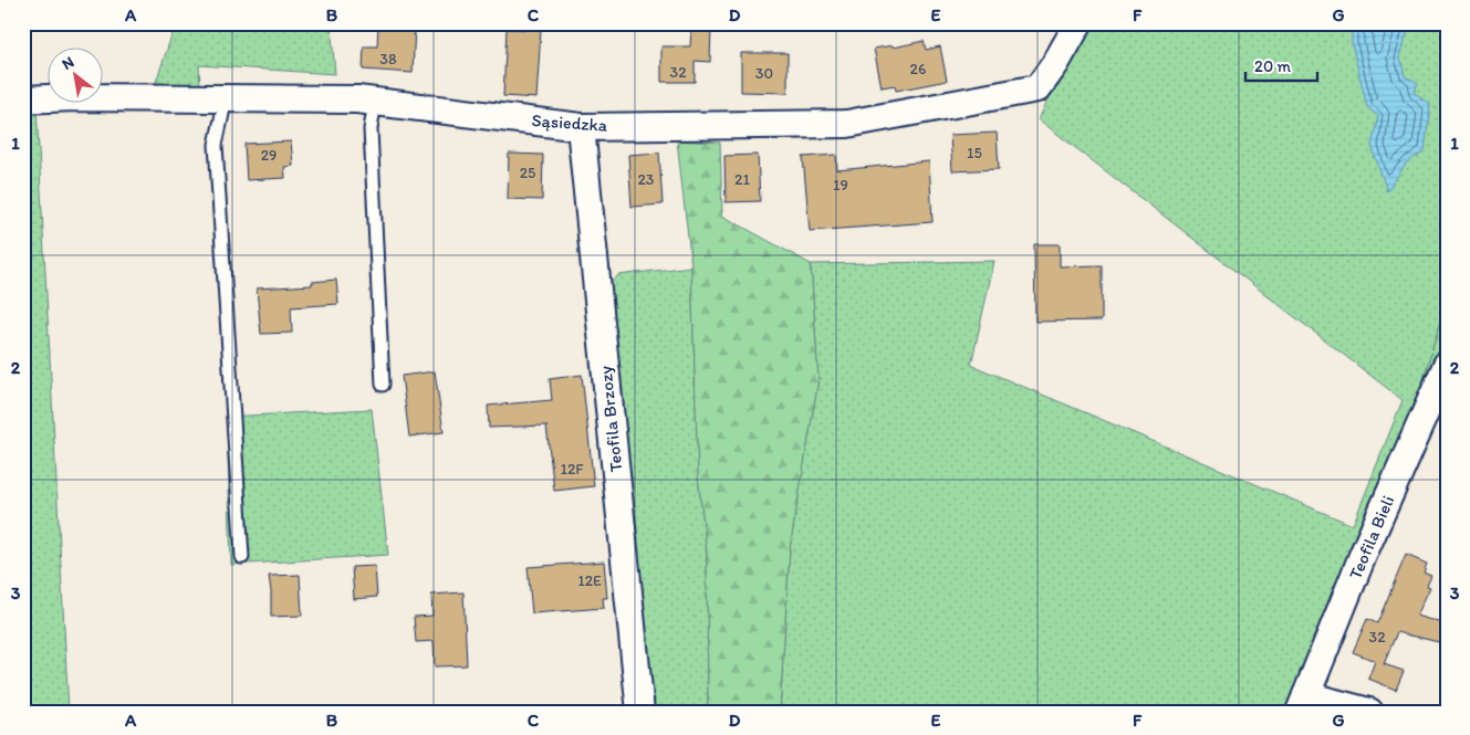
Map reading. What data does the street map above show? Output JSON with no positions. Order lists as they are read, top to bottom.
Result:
{
  "streets": {
    "street": ["Sąsiedzka", "Teofila Brzozy", "Teofila Bieli"]
  },
  "crossings": [
    ["Sąsiedzka", "Teofila Brzozy"]
  ],
  "house_numbers": [
    "38",
    "26",
    "32",
    "30",
    "15",
    "29",
    "25",
    "23",
    "21",
    "19",
    "12F",
    "12E",
    "32"
  ],
  "scale_bar": "20 m",
  "north": "top left",
  "grid": {
    "columns": [
      "A",
      "B",
      "C",
      "D",
      "E",
      "F",
      "G"
    ],
    "rows": ["1", "2", "3"]
  }
}
